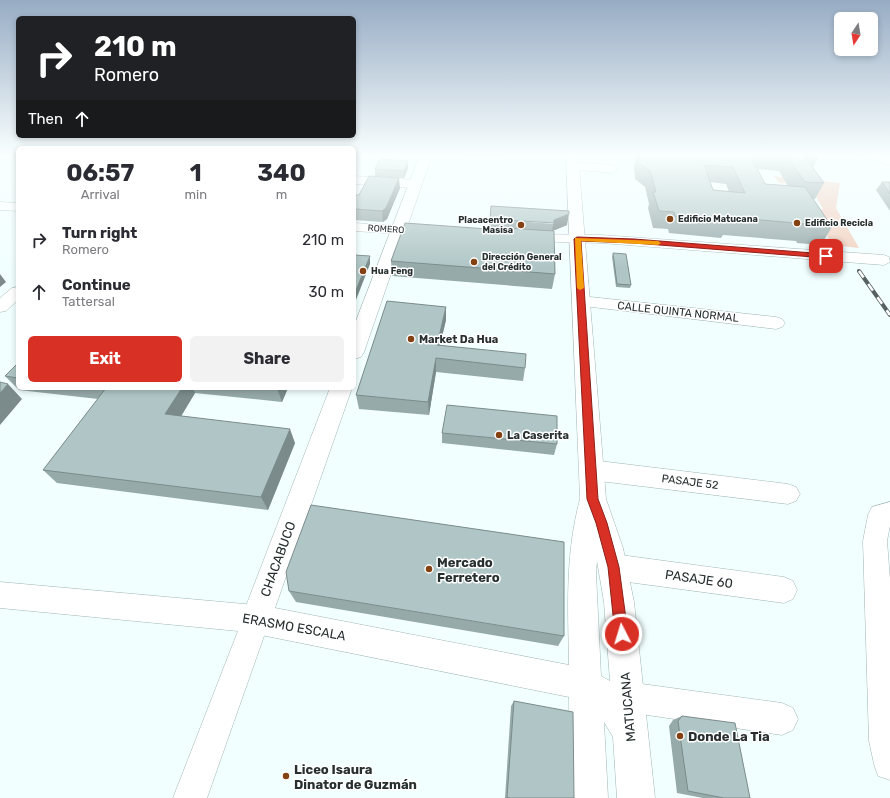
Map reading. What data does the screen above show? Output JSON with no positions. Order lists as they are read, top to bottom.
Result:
{
  "streets": {
    "main road": ["CHACABUCO", "ERASMO ESCALA", "MATUCANA"],
    "street": [
      "ROMERO",
      "CALLE QUINTA NORMAL",
      "PASAJE 52",
      "PASAJE 60"
    ]
  },
  "crossings": [
    ["CALLE QUINTA NORMAL", "MATUCANA"],
    ["PASAJE 52", "MATUCANA"],
    ["CHACABUCO", "ERASMO ESCALA"],
    ["PASAJE 60", "MATUCANA"],
    ["ERASMO ESCALA", "MATUCANA"]
  ],
  "places": [
    "Edificio Matucana",
    "Edificio Recicla",
    "Placacentro Masisa",
    "Dirección General del Crédito",
    "Hua Feng",
    "Market Da Hua",
    "La Caserita",
    "Mercado Ferretero",
    "Donde La Tia",
    "Liceo Isaura Dinator de Guzmán"
  ],
  "north": "bottom",
  "page": {
    "turn": ["210 m", "Romero"],
    "then": "Then",
    "eta": [
      "06:57",
      "Arrival",
      "1",
      "min",
      "340",
      "m"
    ],
    "list": [
      {
        "name": "Turn right",
        "note": "Romero",
        "value": "210 m"
      },
      {
        "name": "Continue",
        "note": "Tattersal",
        "value": "30 m"
      }
    ],
    "buttons": ["Exit", "Share"]
  }
}
